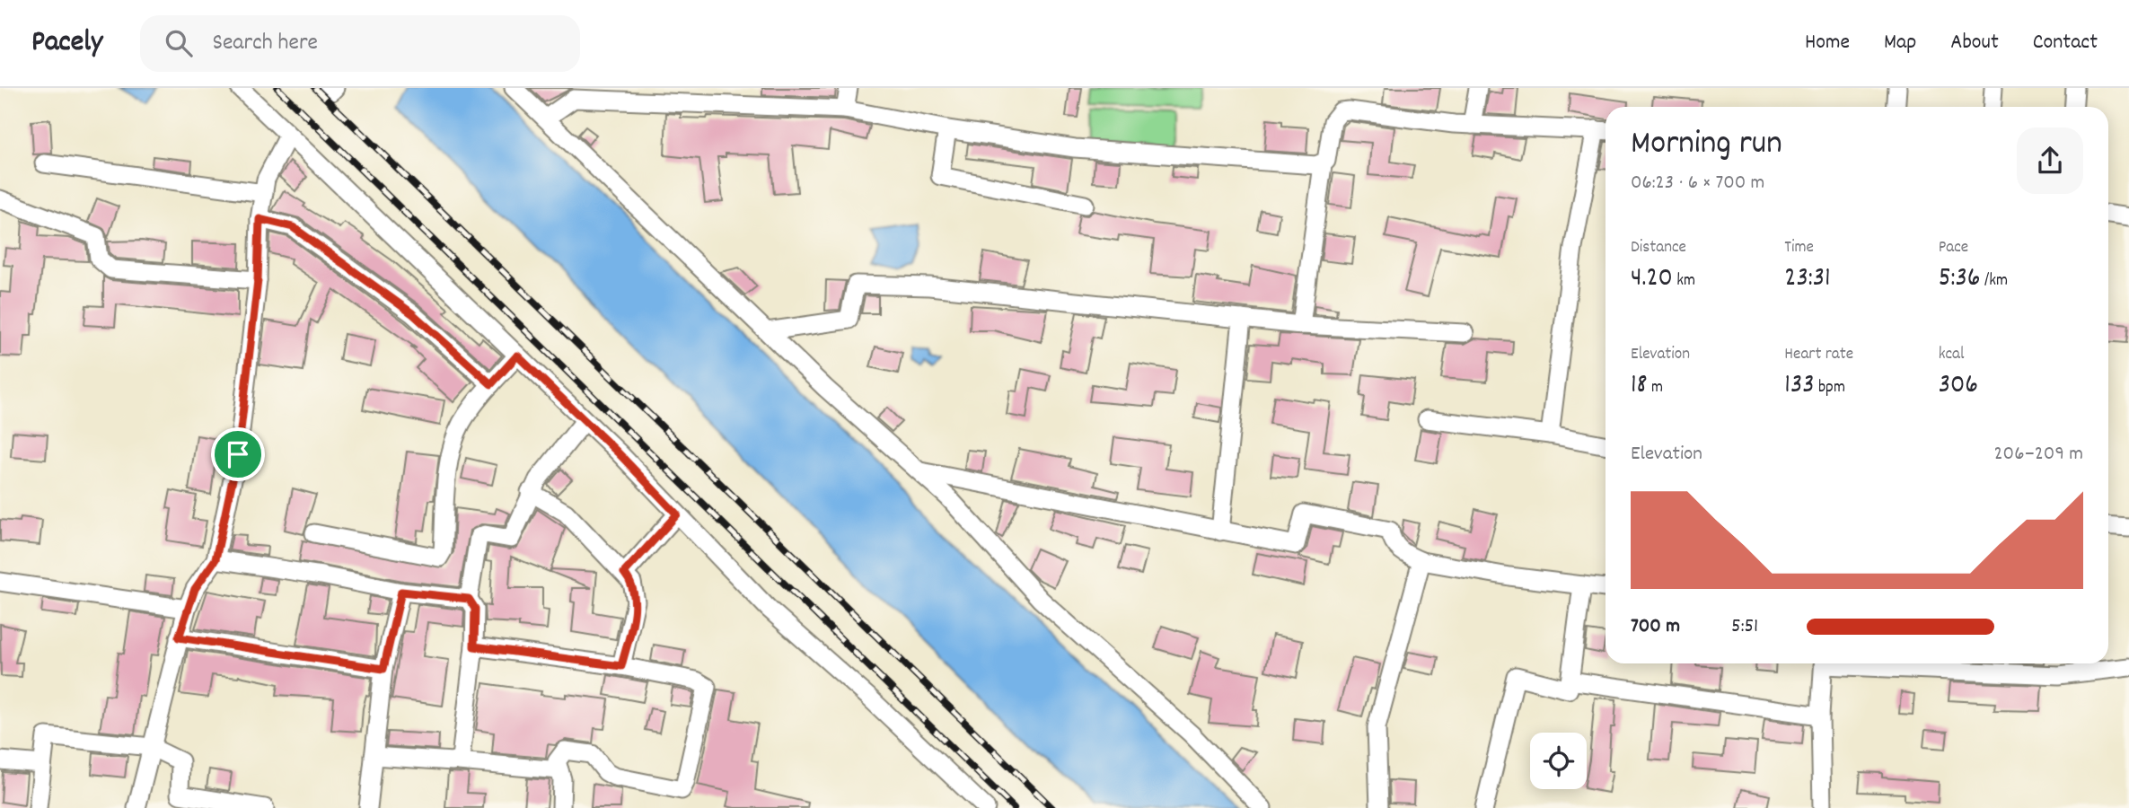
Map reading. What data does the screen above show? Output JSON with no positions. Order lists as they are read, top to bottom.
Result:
{
  "page": {
    "header": "Pacely",
    "search": "Search here",
    "nav": [
      "Home",
      "Map",
      "About",
      "Contact"
    ],
    "heading": ["Morning run", "06:23 · 6 × 700 m"],
    "stats": [
      ["Distance", "4.20 km"],
      ["Time", "23:31"],
      ["Pace", "5:36 /km"],
      ["Elevation", "18 m"],
      ["Heart rate", "133 bpm"],
      ["kcal", "306"]
    ],
    "chart": ["Elevation", "206–209 m"],
    "list": [
      {
        "name": "700 m",
        "note": "5:51"
      }
    ]
  }
}
